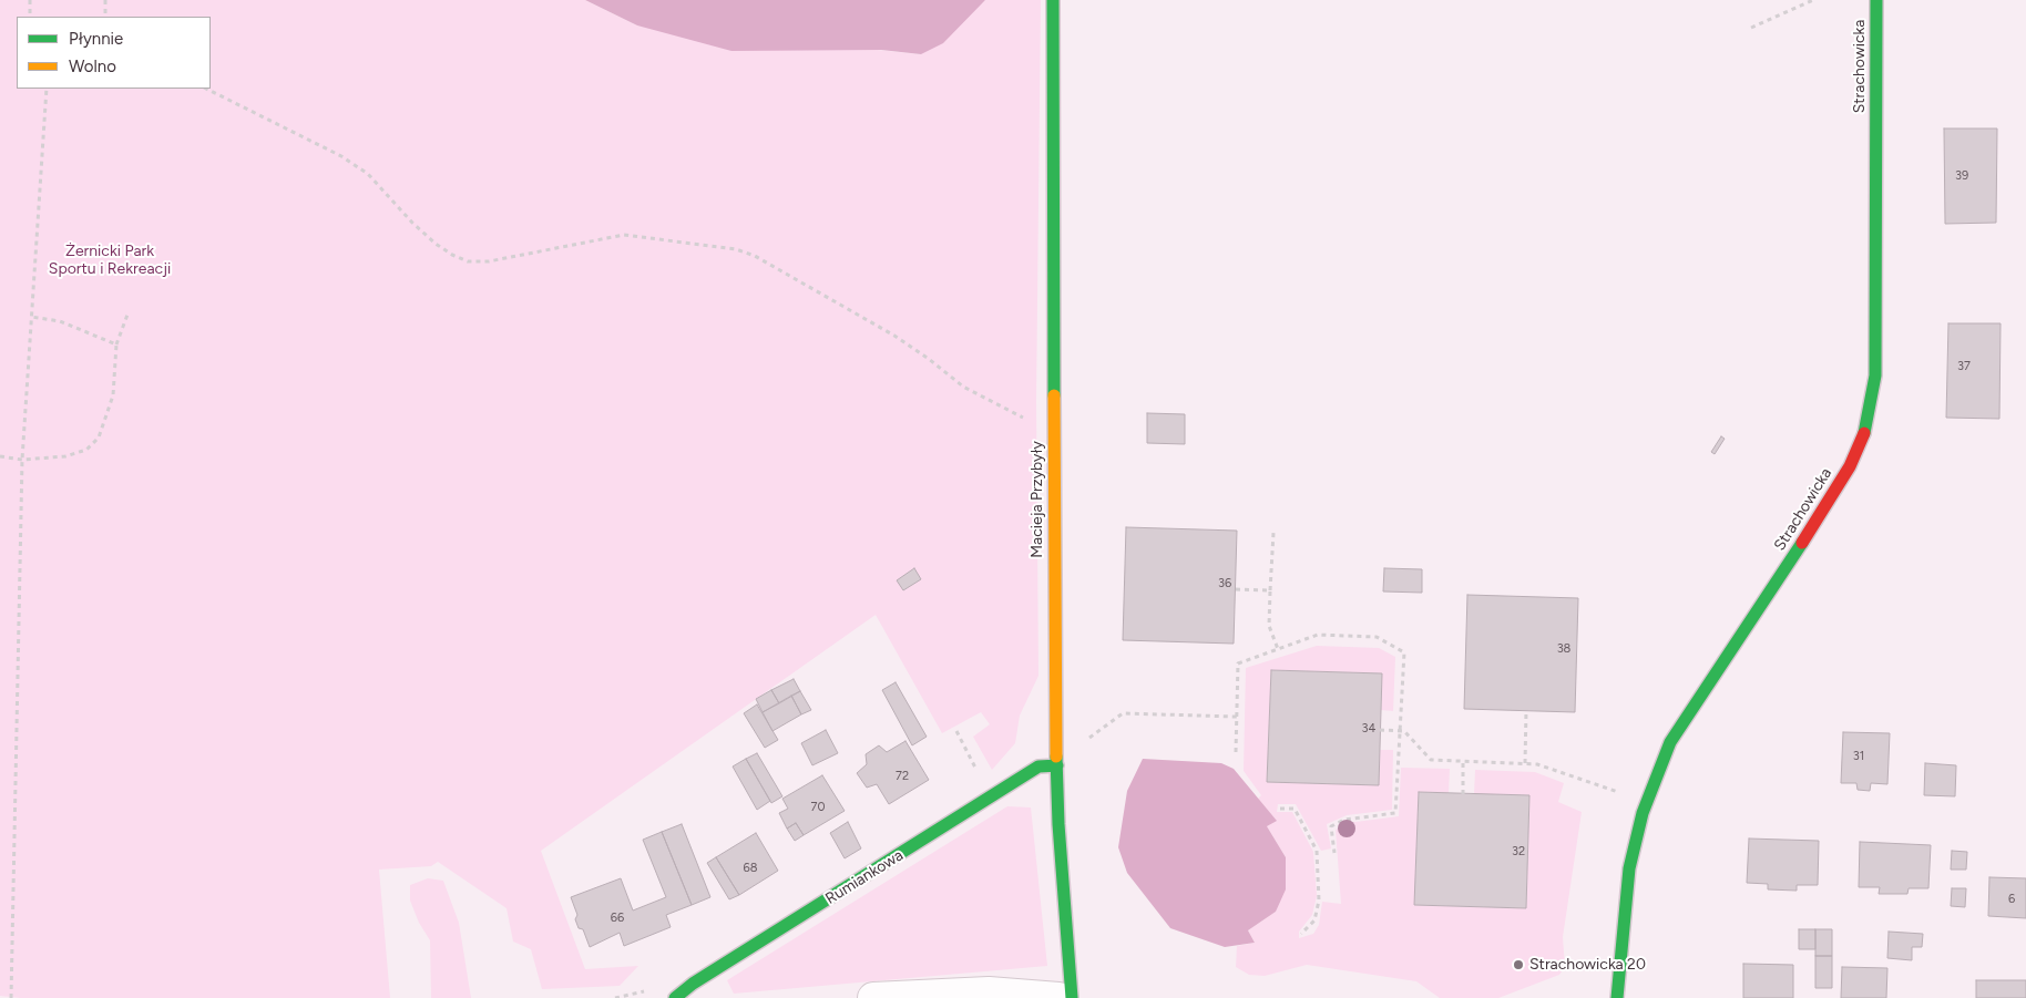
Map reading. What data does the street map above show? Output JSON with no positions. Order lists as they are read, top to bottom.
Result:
{
  "streets": {
    "street": ["Strachowicka", "Macieja Przybyły", "Rumiankowa"]
  },
  "crossings": [
    ["Macieja Przybyły", "Rumiankowa"]
  ],
  "parks": ["Żernicki Park Sportu i Rekreacji"],
  "places": ["Strachowicka 20"],
  "house_numbers": [
    "39",
    "37",
    "36",
    "38",
    "34",
    "31",
    "72",
    "70",
    "32",
    "68",
    "6",
    "66"
  ],
  "legend": ["Płynnie", "Wolno"]
}
